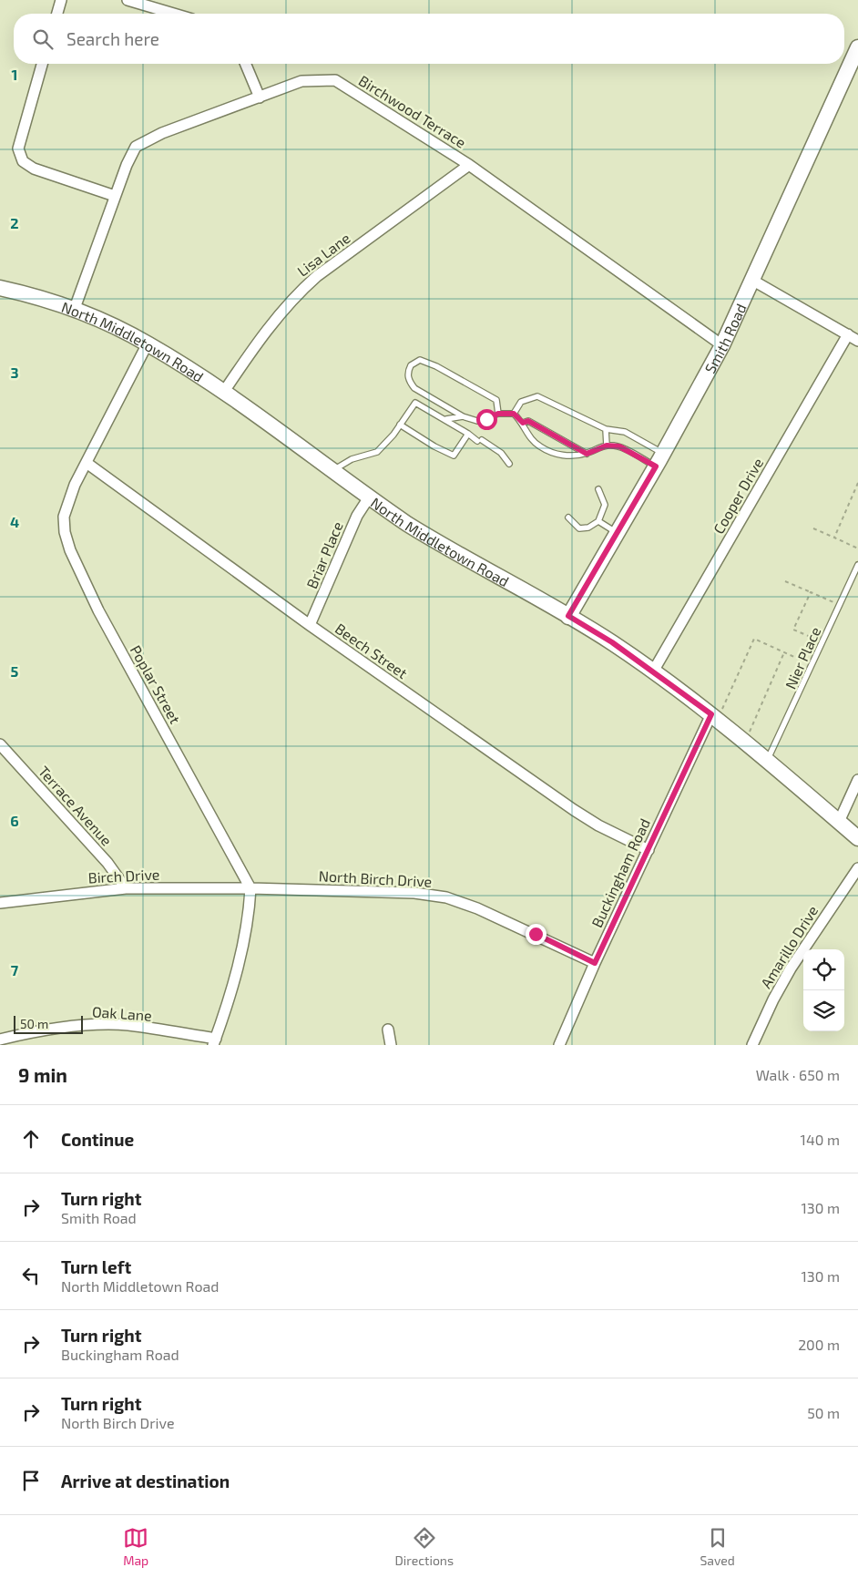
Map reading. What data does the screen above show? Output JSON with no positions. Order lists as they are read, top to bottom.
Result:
{
  "streets": {
    "street": [
      "Birchwood Terrace",
      "Lisa Lane",
      "Smith Road",
      "North Middletown Road",
      "Cooper Drive",
      "Briar Place",
      "Beech Street",
      "Poplar Street",
      "Terrace Avenue",
      "Buckingham Road",
      "Birch Drive",
      "North Birch Drive",
      "Amarillo Drive",
      "Oak Lane"
    ],
    "lane": ["Nier Place"]
  },
  "crossings": [
    ["Birchwood Terrace", "Lisa Lane"],
    ["Birchwood Terrace", "Smith Road"],
    ["Birchwood Terrace", "North Middletown Road"],
    ["Lisa Lane", "North Middletown Road"],
    ["Smith Road", "North Middletown Road"],
    ["North Middletown Road", "Cooper Drive"],
    ["North Middletown Road", "Briar Place"],
    ["North Middletown Road", "Nier Place"],
    ["North Middletown Road", "Poplar Street"],
    ["North Middletown Road", "Buckingham Road"],
    ["Briar Place", "Beech Street"],
    ["Beech Street", "Poplar Street"],
    ["Beech Street", "Buckingham Road"],
    ["Poplar Street", "Birch Drive"],
    ["Poplar Street", "North Birch Drive"],
    ["Terrace Avenue", "Birch Drive"],
    ["Buckingham Road", "North Birch Drive"],
    ["Birch Drive", "North Birch Drive"]
  ],
  "scale_bar": "50 m",
  "page": {
    "search": "Search here",
    "scale": "50 m",
    "heading": ["9 min", "Walk · 650 m"],
    "list": [
      ["Continue", "140 m"],
      ["Turn right", "Smith Road", "130 m"],
      ["Turn left", "North Middletown Road", "130 m"],
      ["Turn right", "Buckingham Road", "200 m"],
      ["Turn right", "North Birch Drive", "50 m"],
      "Arrive at destination"
    ],
    "nav": ["Map", "Directions", "Saved"]
  },
  "grid": {
    "rows": [
      "1",
      "2",
      "3",
      "4",
      "5",
      "6",
      "7"
    ]
  }
}
